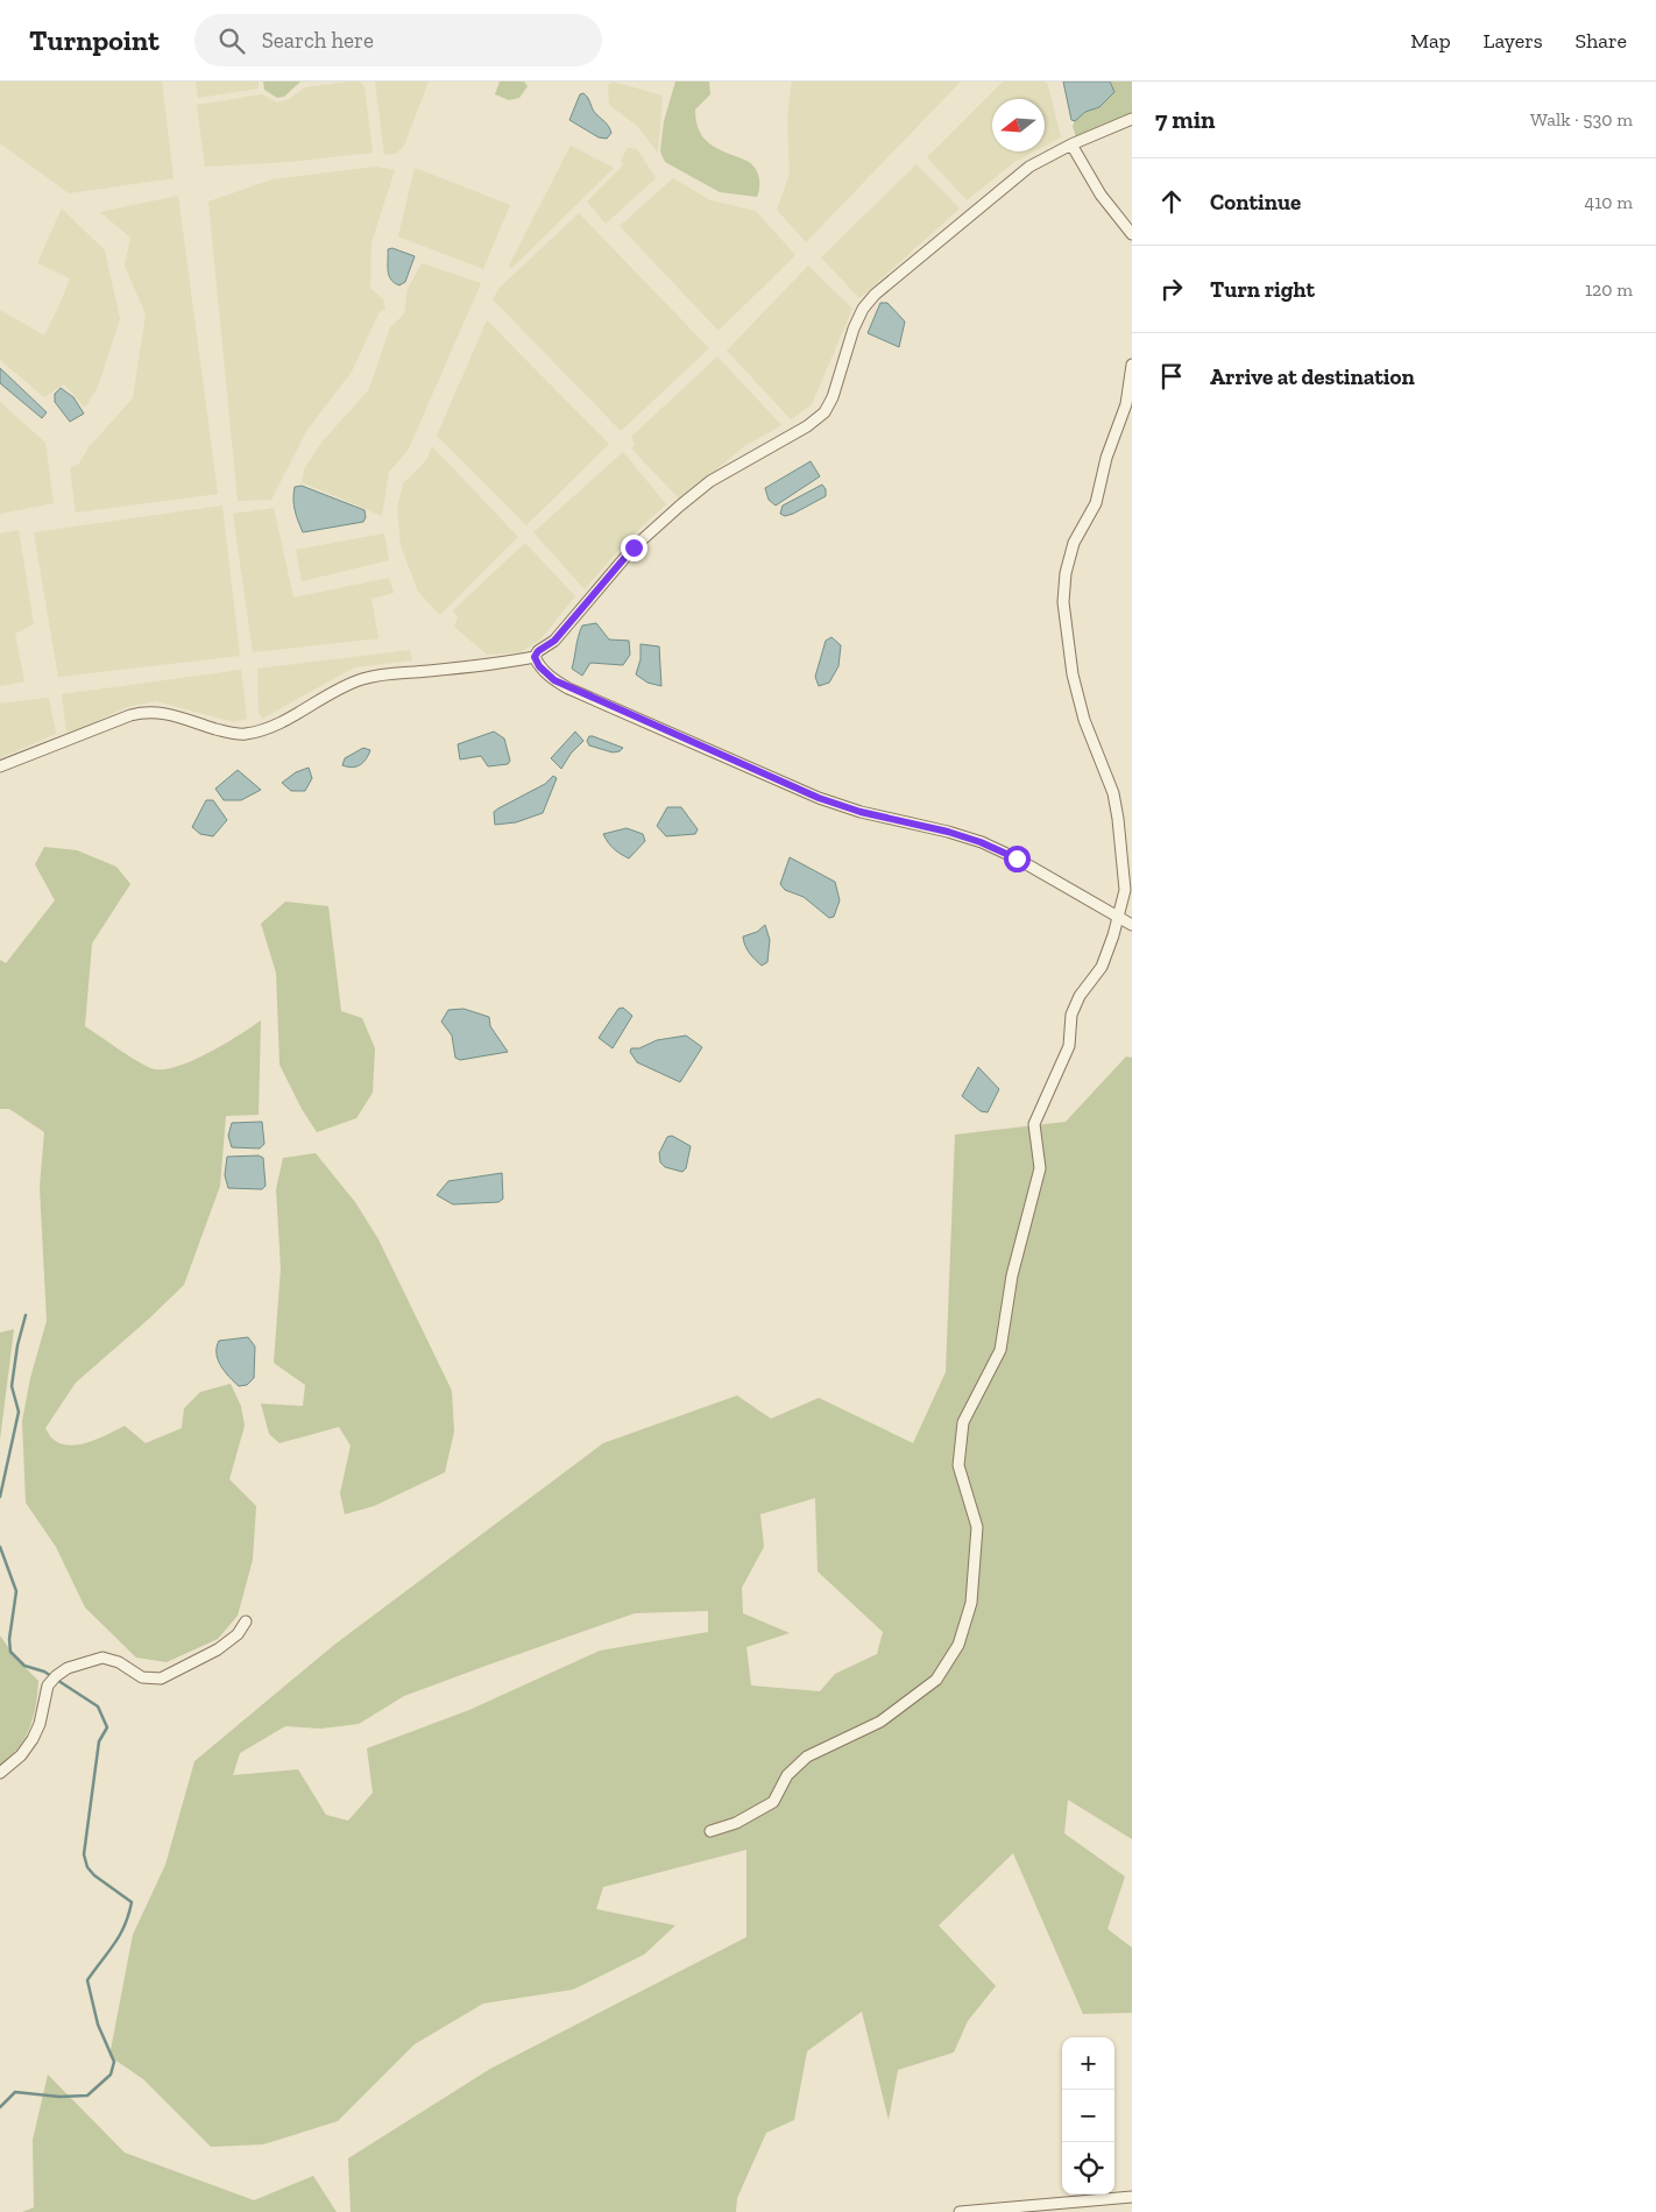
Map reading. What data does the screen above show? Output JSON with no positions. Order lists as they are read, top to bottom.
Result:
{
  "north": "left",
  "page": {
    "header": "Turnpoint",
    "search": "Search here",
    "nav": ["Map", "Layers", "Share"],
    "heading": ["7 min", "Walk · 530 m"],
    "list": [
      ["Continue", "410 m"],
      ["Turn right", "120 m"],
      "Arrive at destination"
    ],
    "map_buttons": ["+", "−"]
  }
}
